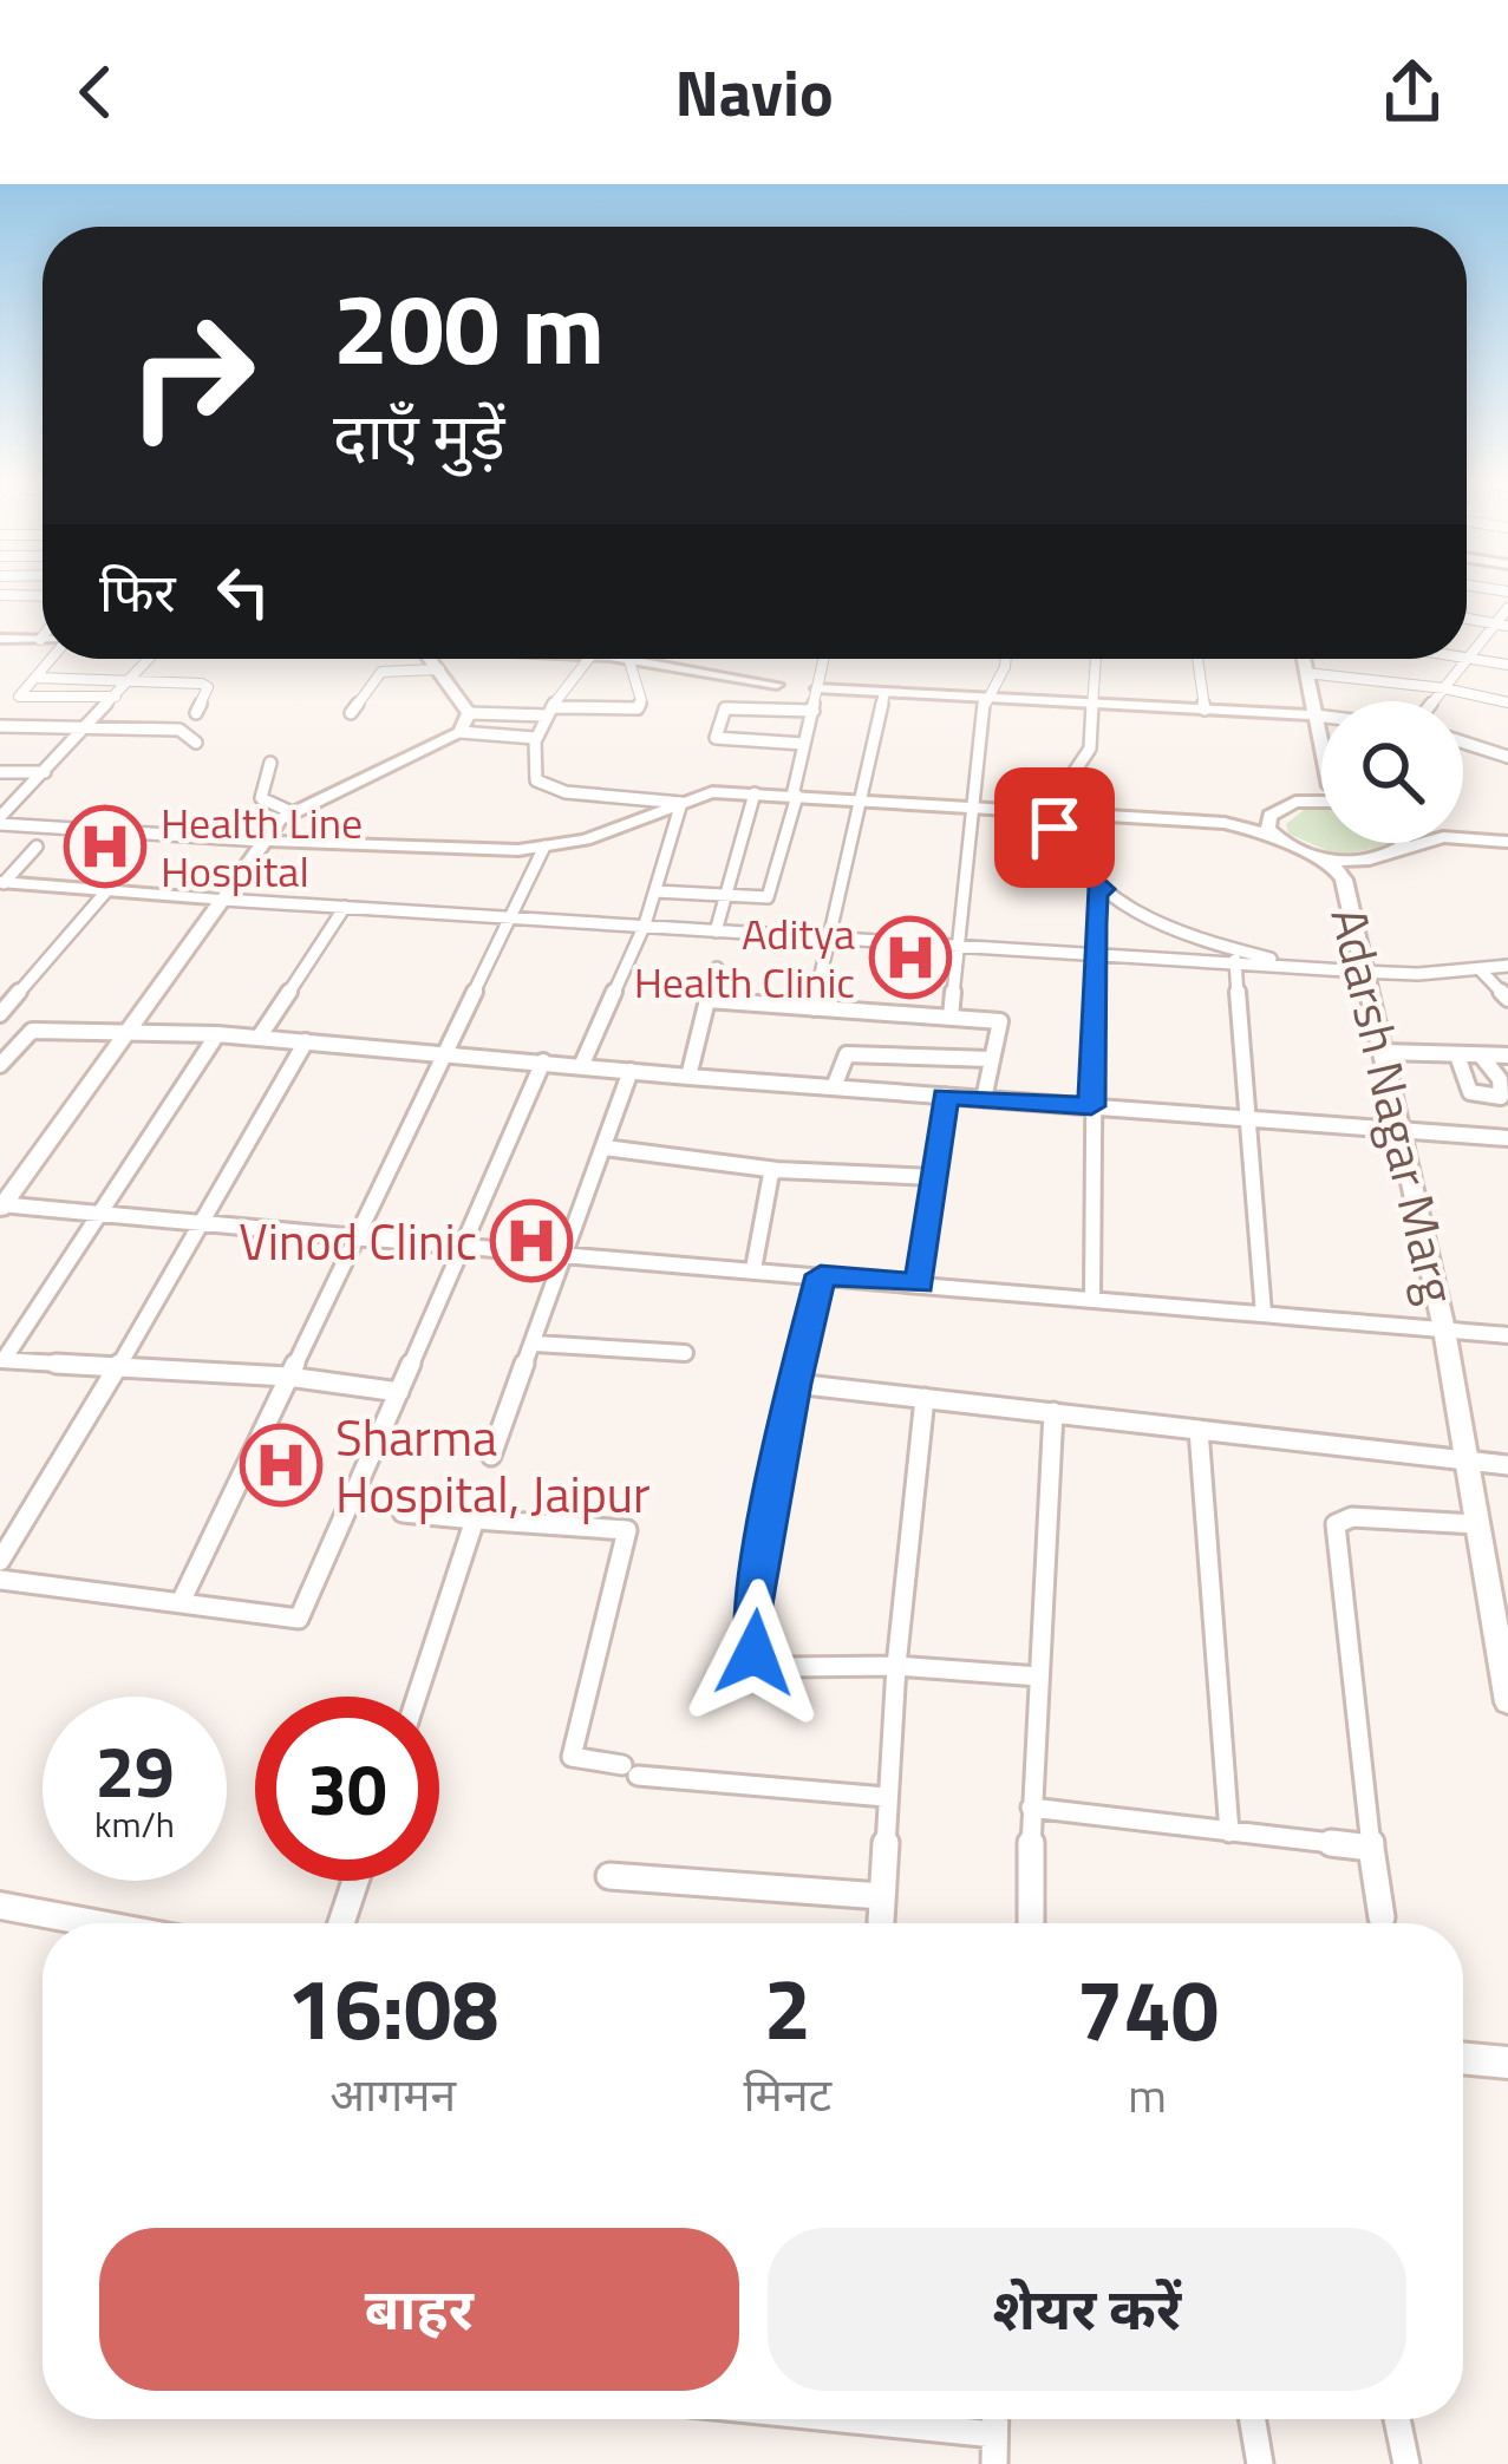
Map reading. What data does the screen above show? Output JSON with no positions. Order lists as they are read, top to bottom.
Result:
{
  "streets": {
    "street": ["Adarsh Nagar Marg"]
  },
  "places": {
    "hospital": [
      "Health Line Hospital",
      "Aditya Health Clinic",
      "Vinod Clinic",
      "Sharma Hospital, Jaipur"
    ]
  },
  "page": {
    "header": "Navio",
    "turn": ["200 m", "दाएँ मुड़ें"],
    "then": "फिर",
    "speed": "29 km/h",
    "limit": "30",
    "eta": [
      "16:08",
      "आगमन",
      "2",
      "मिनट",
      "740",
      "m"
    ],
    "buttons": ["बाहर", "शेयर करें"]
  }
}
